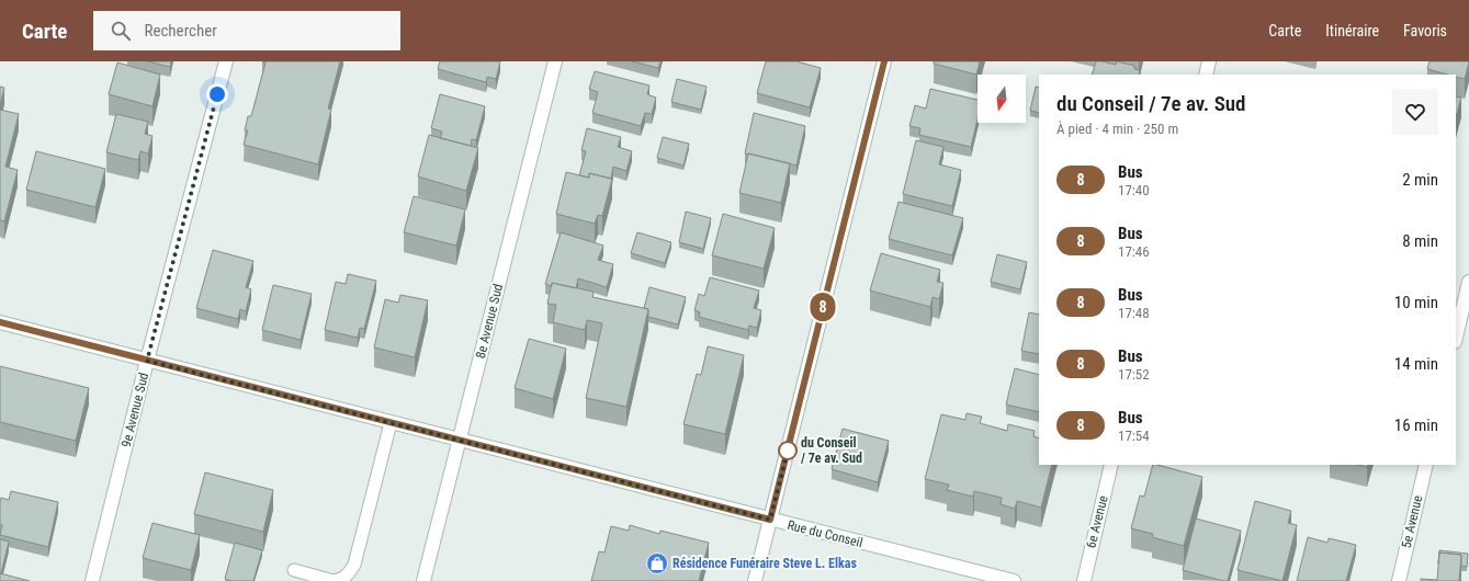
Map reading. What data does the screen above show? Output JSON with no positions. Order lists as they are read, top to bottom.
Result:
{
  "streets": {
    "street": [
      "8e Avenue Sud",
      "9e Avenue Sud",
      "6e Avenue",
      "5e Avenue",
      "Rue du Conseil"
    ]
  },
  "crossings": [
    ["8e Avenue Sud", "Rue du Conseil"],
    ["9e Avenue Sud", "Rue du Conseil"]
  ],
  "places": {
    "other": ["du Conseil / 7e av. Sud"],
    "shop": ["Résidence Funéraire Steve L. Elkas"]
  },
  "lines": ["bus line 8"],
  "north": "bottom",
  "page": {
    "header": "Carte",
    "search": "Rechercher",
    "nav": ["Carte", "Itinéraire", "Favoris"],
    "on_map": "8",
    "heading": ["du Conseil / 7e av. Sud", "À pied · 4 min · 250 m"],
    "list": [
      {
        "mark": "8",
        "name": "Bus",
        "note": "17:40",
        "value": "2 min"
      },
      {
        "mark": "8",
        "name": "Bus",
        "note": "17:46",
        "value": "8 min"
      },
      {
        "mark": "8",
        "name": "Bus",
        "note": "17:48",
        "value": "10 min"
      },
      {
        "mark": "8",
        "name": "Bus",
        "note": "17:52",
        "value": "14 min"
      },
      {
        "mark": "8",
        "name": "Bus",
        "note": "17:54",
        "value": "16 min"
      }
    ]
  }
}
